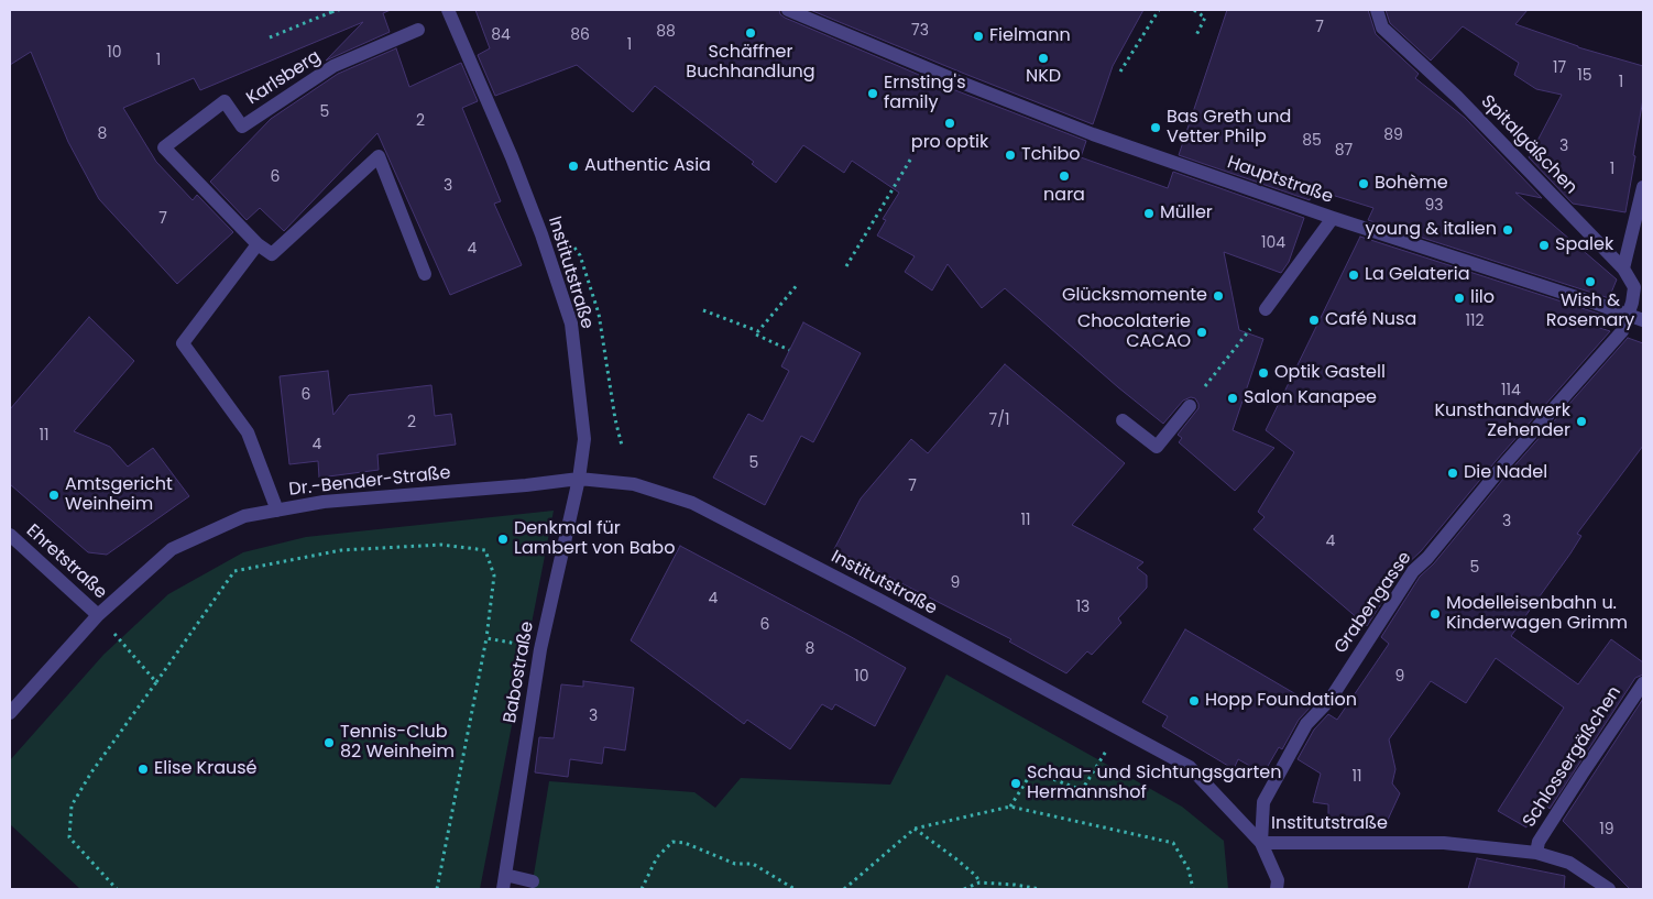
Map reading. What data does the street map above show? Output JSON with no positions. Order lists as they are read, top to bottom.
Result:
{
  "streets": {
    "street": [
      "Karlsberg",
      "Spitalgäßchen",
      "Hauptstraße",
      "Institutstraße",
      "Dr.-Bender-Straße",
      "Ehretstraße",
      "Grabengasse",
      "Babostraße",
      "Schlossergäßchen"
    ]
  },
  "crossings": [
    ["Spitalgäßchen", "Hauptstraße"],
    ["Spitalgäßchen", "Grabengasse"],
    ["Hauptstraße", "Grabengasse"],
    ["Institutstraße", "Dr.-Bender-Straße"],
    ["Institutstraße", "Grabengasse"],
    ["Institutstraße", "Babostraße"],
    ["Institutstraße", "Schlossergäßchen"],
    ["Dr.-Bender-Straße", "Ehretstraße"],
    ["Dr.-Bender-Straße", "Babostraße"]
  ],
  "places": [
    "Schäffner Buchhandlung",
    "Fielmann",
    "NKD",
    "Ernsting's family",
    "pro optik",
    "Bas Greth und Vetter Philp",
    "Tchibo",
    "Authentic Asia",
    "nara",
    "Bohème",
    "Müller",
    "young & italien",
    "Spalek",
    "La Gelateria",
    "Wish & Rosemary",
    "Glücksmomente",
    "lilo",
    "Café Nusa",
    "Chocolaterie CACAO",
    "Optik Gastell",
    "Salon Kanapee",
    "Kunsthandwerk Zehender",
    "Die Nadel",
    "Amtsgericht Weinheim",
    "Denkmal für Lambert von Babo",
    "Modelleisenbahn u. Kinderwagen Grimm",
    "Hopp Foundation",
    "Tennis-Club 82 Weinheim",
    "Elise Krausé",
    "Schau- und Sichtungsgarten Hermannshof"
  ],
  "house_numbers": [
    "7",
    "73",
    "88",
    "84",
    "86",
    "1",
    "10",
    "1",
    "17",
    "15",
    "1",
    "5",
    "2",
    "8",
    "89",
    "85",
    "3",
    "87",
    "1",
    "6",
    "3",
    "93",
    "7",
    "104",
    "4",
    "112",
    "114",
    "6",
    "7/1",
    "2",
    "11",
    "4",
    "5",
    "7",
    "11",
    "3",
    "4",
    "5",
    "9",
    "4",
    "13",
    "6",
    "8",
    "10",
    "9",
    "3",
    "11",
    "19"
  ]
}
